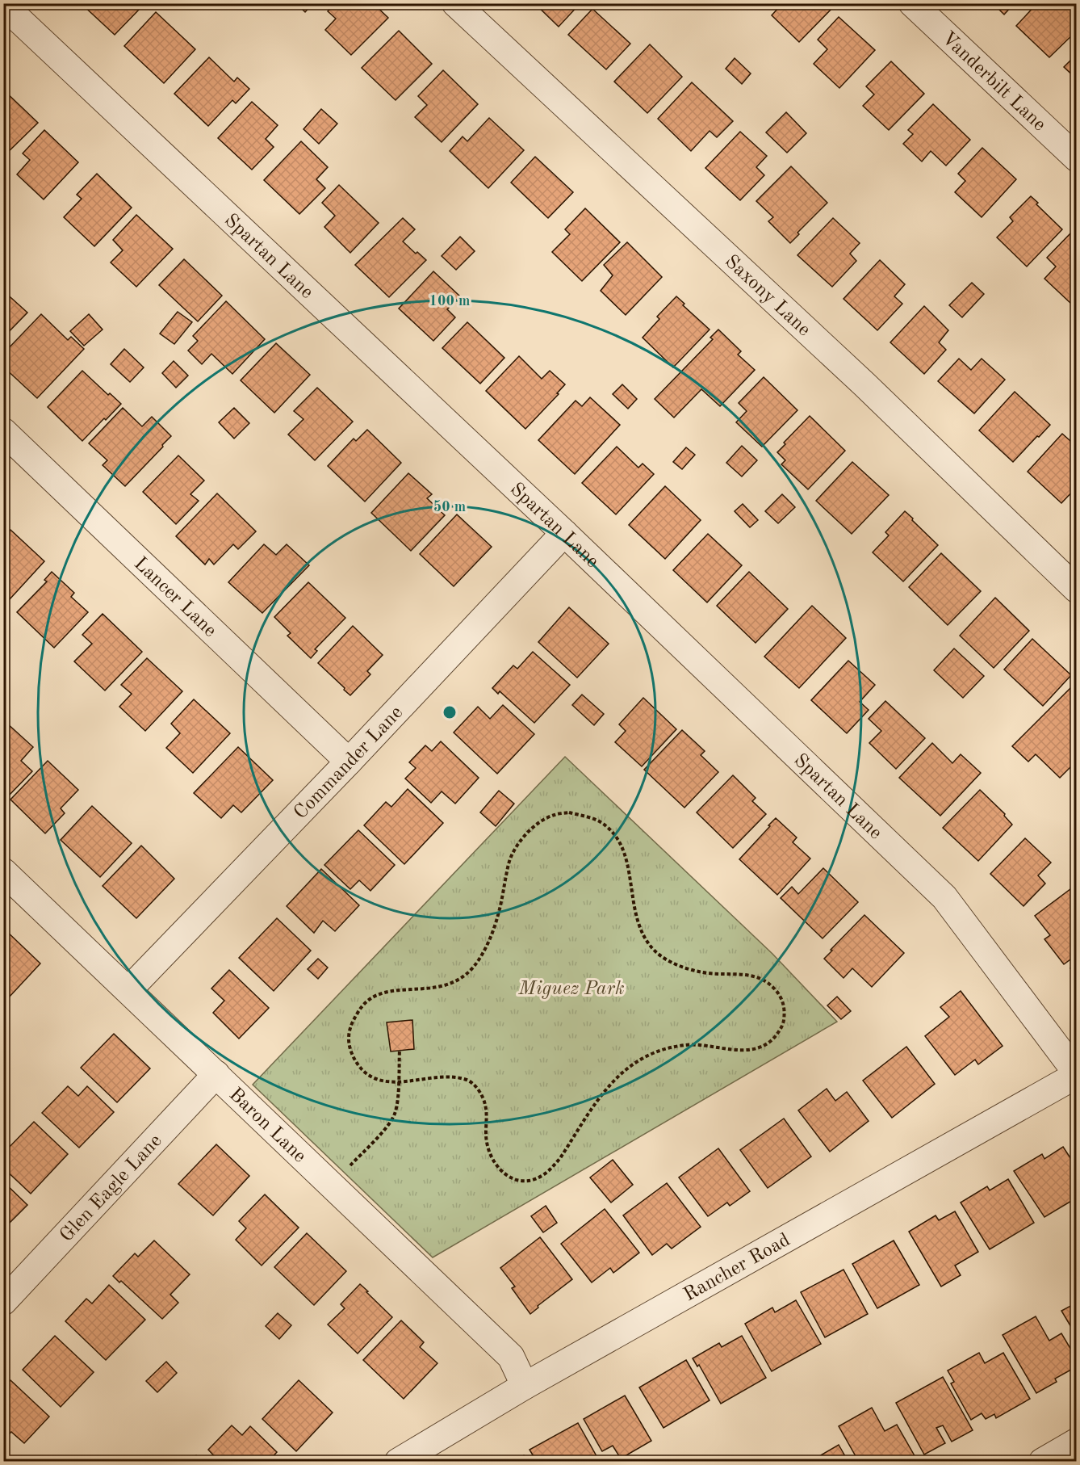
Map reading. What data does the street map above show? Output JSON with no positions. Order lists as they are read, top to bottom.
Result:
{
  "streets": {
    "street": [
      "Vanderbilt Lane",
      "Spartan Lane",
      "Saxony Lane",
      "Lancer Lane",
      "Commander Lane",
      "Baron Lane",
      "Glen Eagle Lane",
      "Rancher Road"
    ]
  },
  "crossings": [
    ["Spartan Lane", "Commander Lane"],
    ["Spartan Lane", "Rancher Road"],
    ["Lancer Lane", "Commander Lane"],
    ["Commander Lane", "Baron Lane"],
    ["Baron Lane", "Glen Eagle Lane"],
    ["Baron Lane", "Rancher Road"]
  ],
  "parks": ["Miguez Park"],
  "rings": ["100 m", "50 m"]
}
